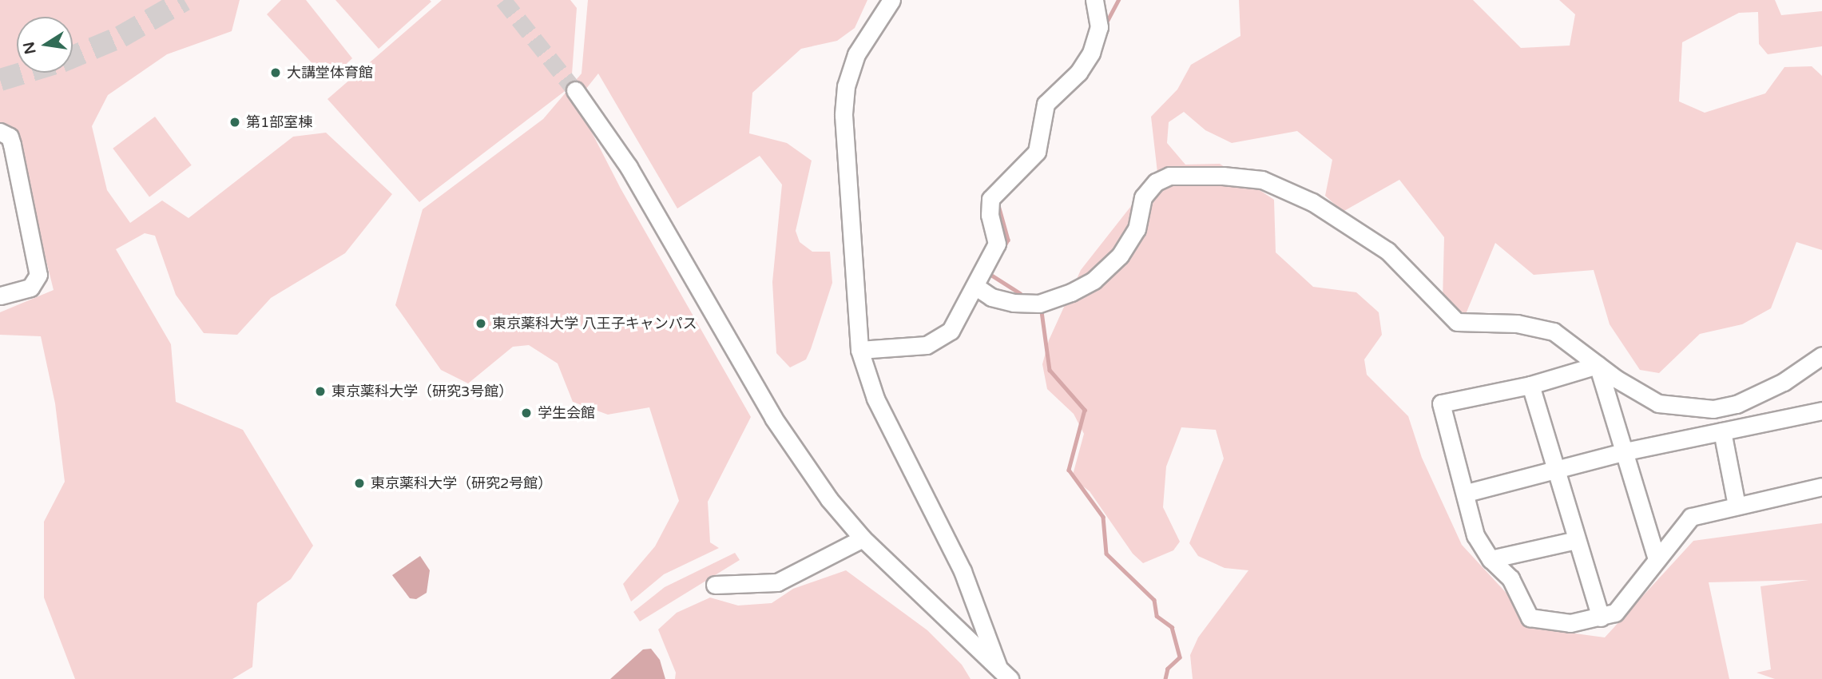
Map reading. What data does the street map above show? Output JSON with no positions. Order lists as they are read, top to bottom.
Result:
{
  "places": [
    "大講堂体育館",
    "第1部室棟",
    "東京薬科大学 八王子キャンパス",
    "東京薬科大学（研究3号館）",
    "学生会館",
    "東京薬科大学（研究2号館）"
  ],
  "north": "left"
}
